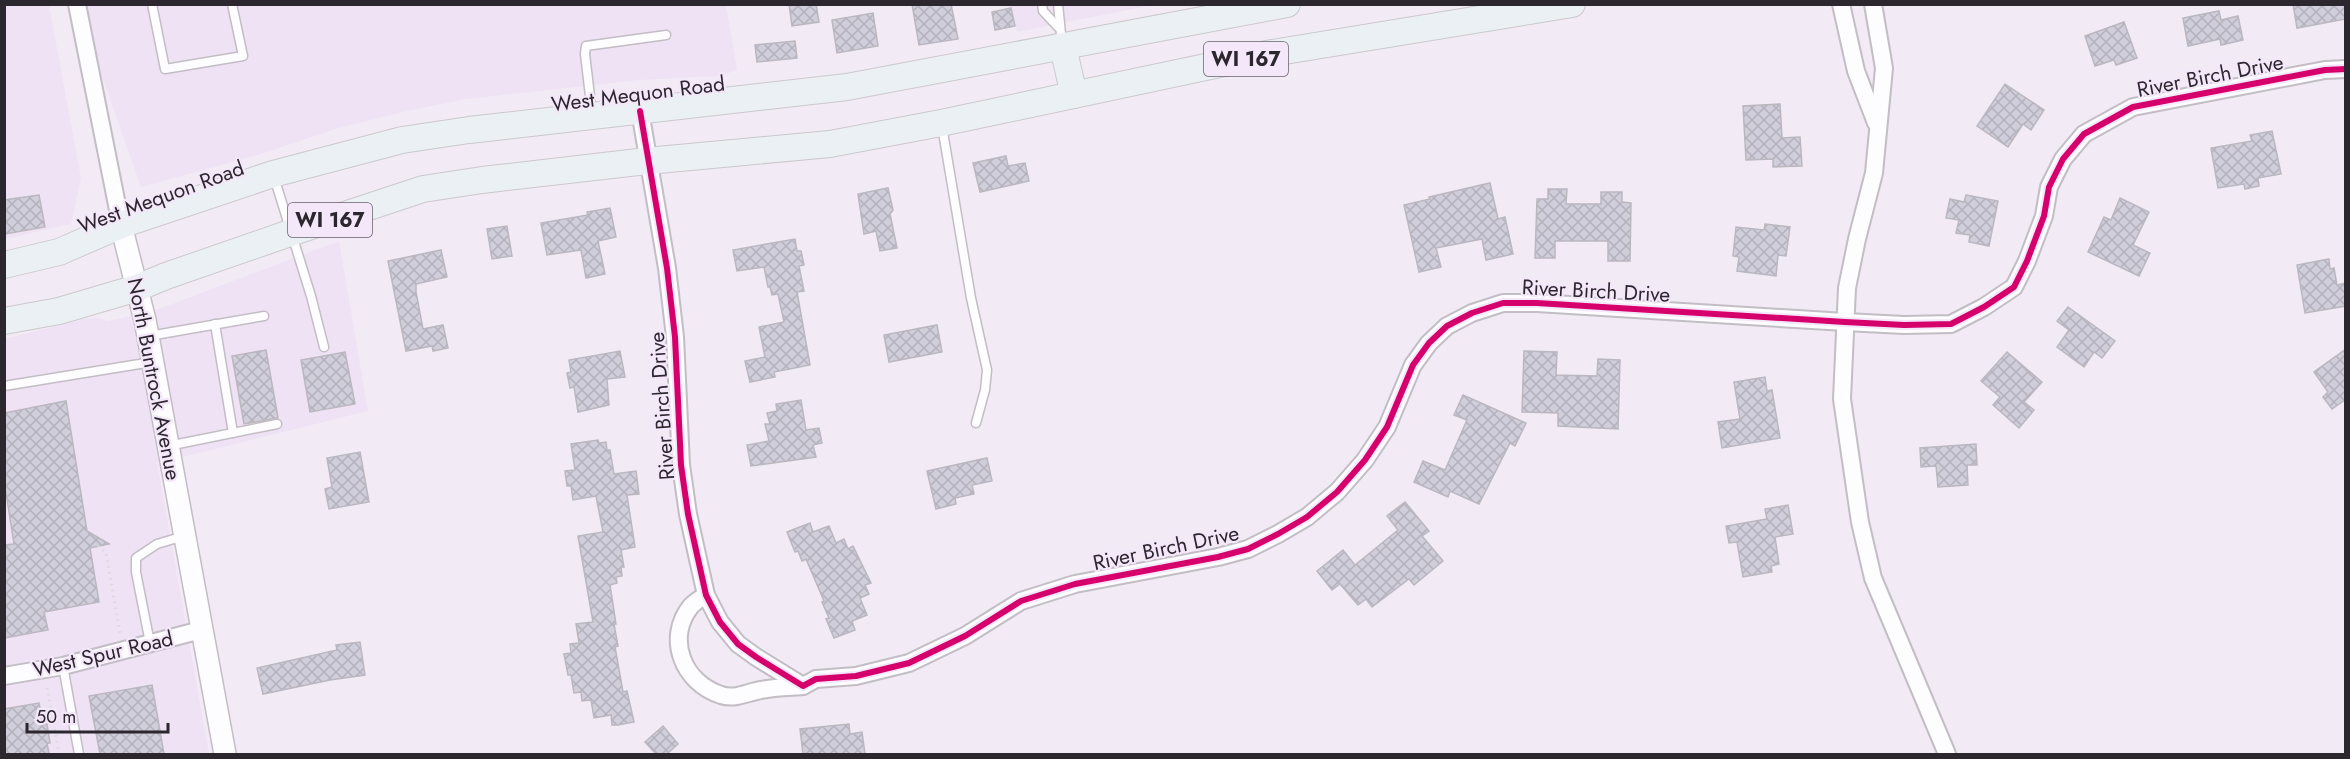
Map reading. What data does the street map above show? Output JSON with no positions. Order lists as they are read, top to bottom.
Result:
{
  "streets": {
    "main road": ["WI 167", "West Mequon Road"],
    "street": ["River Birch Drive", "North Buntrock Avenue", "West Spur Road"]
  },
  "crossings": [
    ["WI 167", "River Birch Drive"],
    ["WI 167", "North Buntrock Avenue"],
    ["River Birch Drive", "West Mequon Road"],
    ["West Mequon Road", "North Buntrock Avenue"],
    ["North Buntrock Avenue", "West Spur Road"]
  ],
  "scale_bar": "50 m"
}
